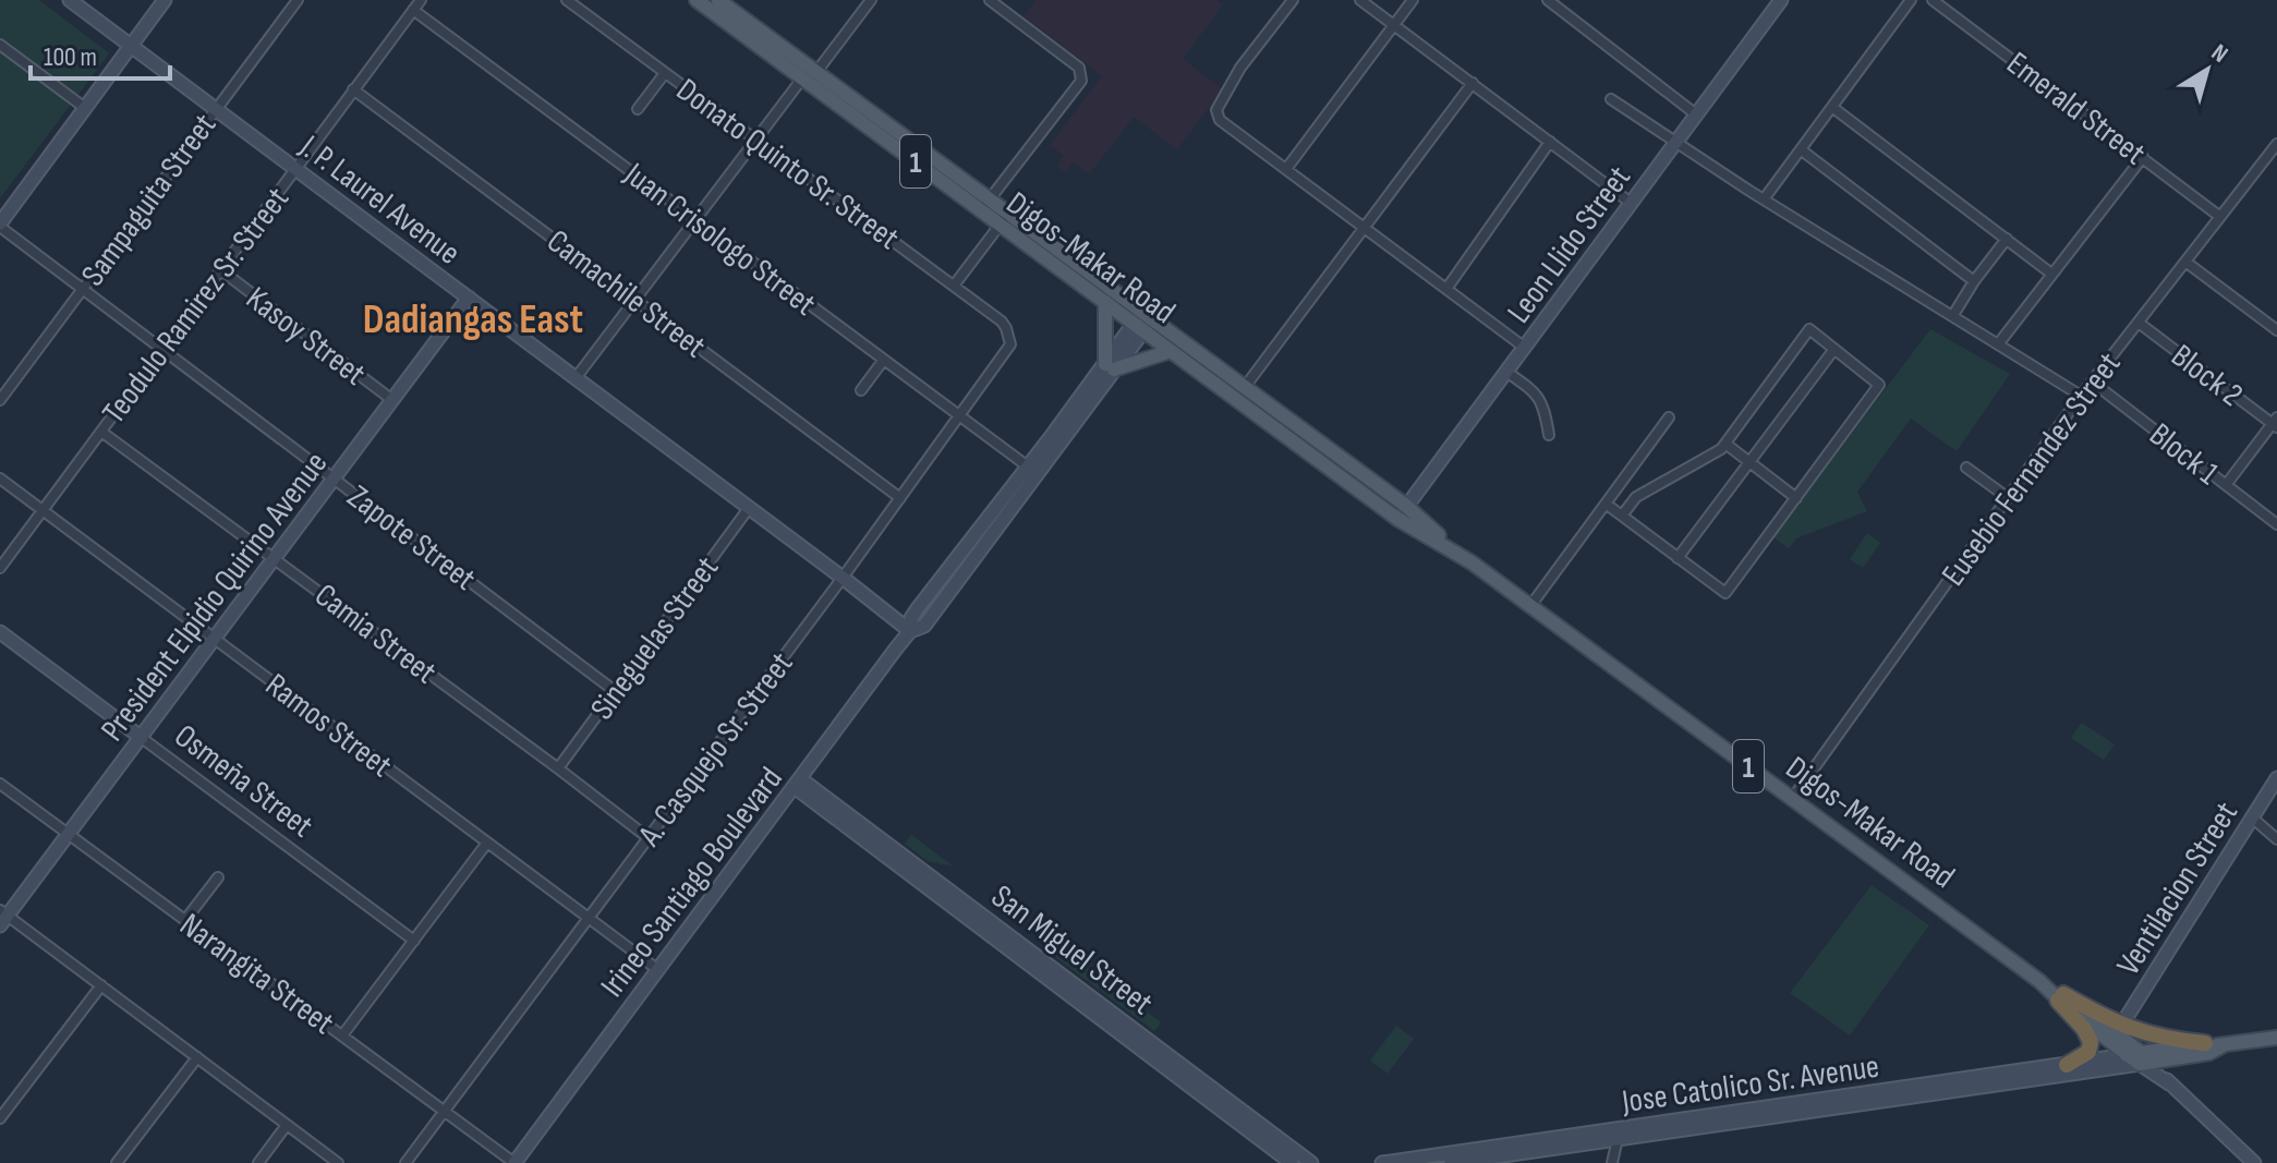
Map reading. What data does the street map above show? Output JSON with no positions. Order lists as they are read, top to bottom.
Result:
{
  "streets": {
    "main road": ["1", "Digos-Makar Road"],
    "street": [
      "Emerald Street",
      "Donato Quinto Sr. Street",
      "Sampaguita Street",
      "J. P. Laurel Avenue",
      "Juan Crisologo Street",
      "Leon Llido Street",
      "Camachile Street",
      "Teodulo Ramirez Sr. Street",
      "Kasoy Street",
      "Block 2",
      "Block 1",
      "Eusebio Fernandez Street",
      "Zapote Street",
      "President Elpidio Quirino Avenue",
      "Camia Street",
      "Sineguelas Street",
      "Ramos Street",
      "A. Casquejo Sr. Street",
      "Osmeña Street",
      "Irineo Santiago Boulevard",
      "Ventilacion Street",
      "San Miguel Street",
      "Narangita Street",
      "Jose Catolico Sr. Avenue"
    ]
  },
  "crossings": [
    ["Emerald Street", "Eusebio Fernandez Street"],
    ["Donato Quinto Sr. Street", "A. Casquejo Sr. Street"],
    ["Sampaguita Street", "J. P. Laurel Avenue"],
    ["Sampaguita Street", "Zapote Street"],
    ["J. P. Laurel Avenue", "Teodulo Ramirez Sr. Street"],
    ["J. P. Laurel Avenue", "President Elpidio Quirino Avenue"],
    ["J. P. Laurel Avenue", "Sineguelas Street"],
    ["J. P. Laurel Avenue", "A. Casquejo Sr. Street"],
    ["J. P. Laurel Avenue", "Irineo Santiago Boulevard"],
    ["Juan Crisologo Street", "Teodulo Ramirez Sr. Street"],
    ["Juan Crisologo Street", "A. Casquejo Sr. Street"],
    ["Juan Crisologo Street", "Irineo Santiago Boulevard"],
    ["Leon Llido Street", "Digos-Makar Road"],
    ["Digos-Makar Road", "Eusebio Fernandez Street"],
    ["Digos-Makar Road", "Irineo Santiago Boulevard"],
    ["Digos-Makar Road", "Jose Catolico Sr. Avenue"],
    ["Camachile Street", "Teodulo Ramirez Sr. Street"],
    ["Camachile Street", "A. Casquejo Sr. Street"],
    ["Teodulo Ramirez Sr. Street", "Kasoy Street"],
    ["Teodulo Ramirez Sr. Street", "Zapote Street"],
    ["Teodulo Ramirez Sr. Street", "Camia Street"],
    ["Teodulo Ramirez Sr. Street", "Ramos Street"],
    ["Kasoy Street", "President Elpidio Quirino Avenue"],
    ["Block 2", "Eusebio Fernandez Street"],
    ["Block 1", "Eusebio Fernandez Street"],
    ["Zapote Street", "President Elpidio Quirino Avenue"],
    ["Zapote Street", "Sineguelas Street"],
    ["President Elpidio Quirino Avenue", "Camia Street"],
    ["President Elpidio Quirino Avenue", "Ramos Street"],
    ["President Elpidio Quirino Avenue", "Osmeña Street"],
    ["President Elpidio Quirino Avenue", "Narangita Street"],
    ["Camia Street", "Sineguelas Street"],
    ["Camia Street", "A. Casquejo Sr. Street"],
    ["Ramos Street", "A. Casquejo Sr. Street"],
    ["Ramos Street", "Irineo Santiago Boulevard"],
    ["A. Casquejo Sr. Street", "Narangita Street"],
    ["Irineo Santiago Boulevard", "San Miguel Street"],
    ["Irineo Santiago Boulevard", "Narangita Street"]
  ],
  "districts": ["Dadiangas East"],
  "scale_bar": "100 m",
  "north": "top right"
}
